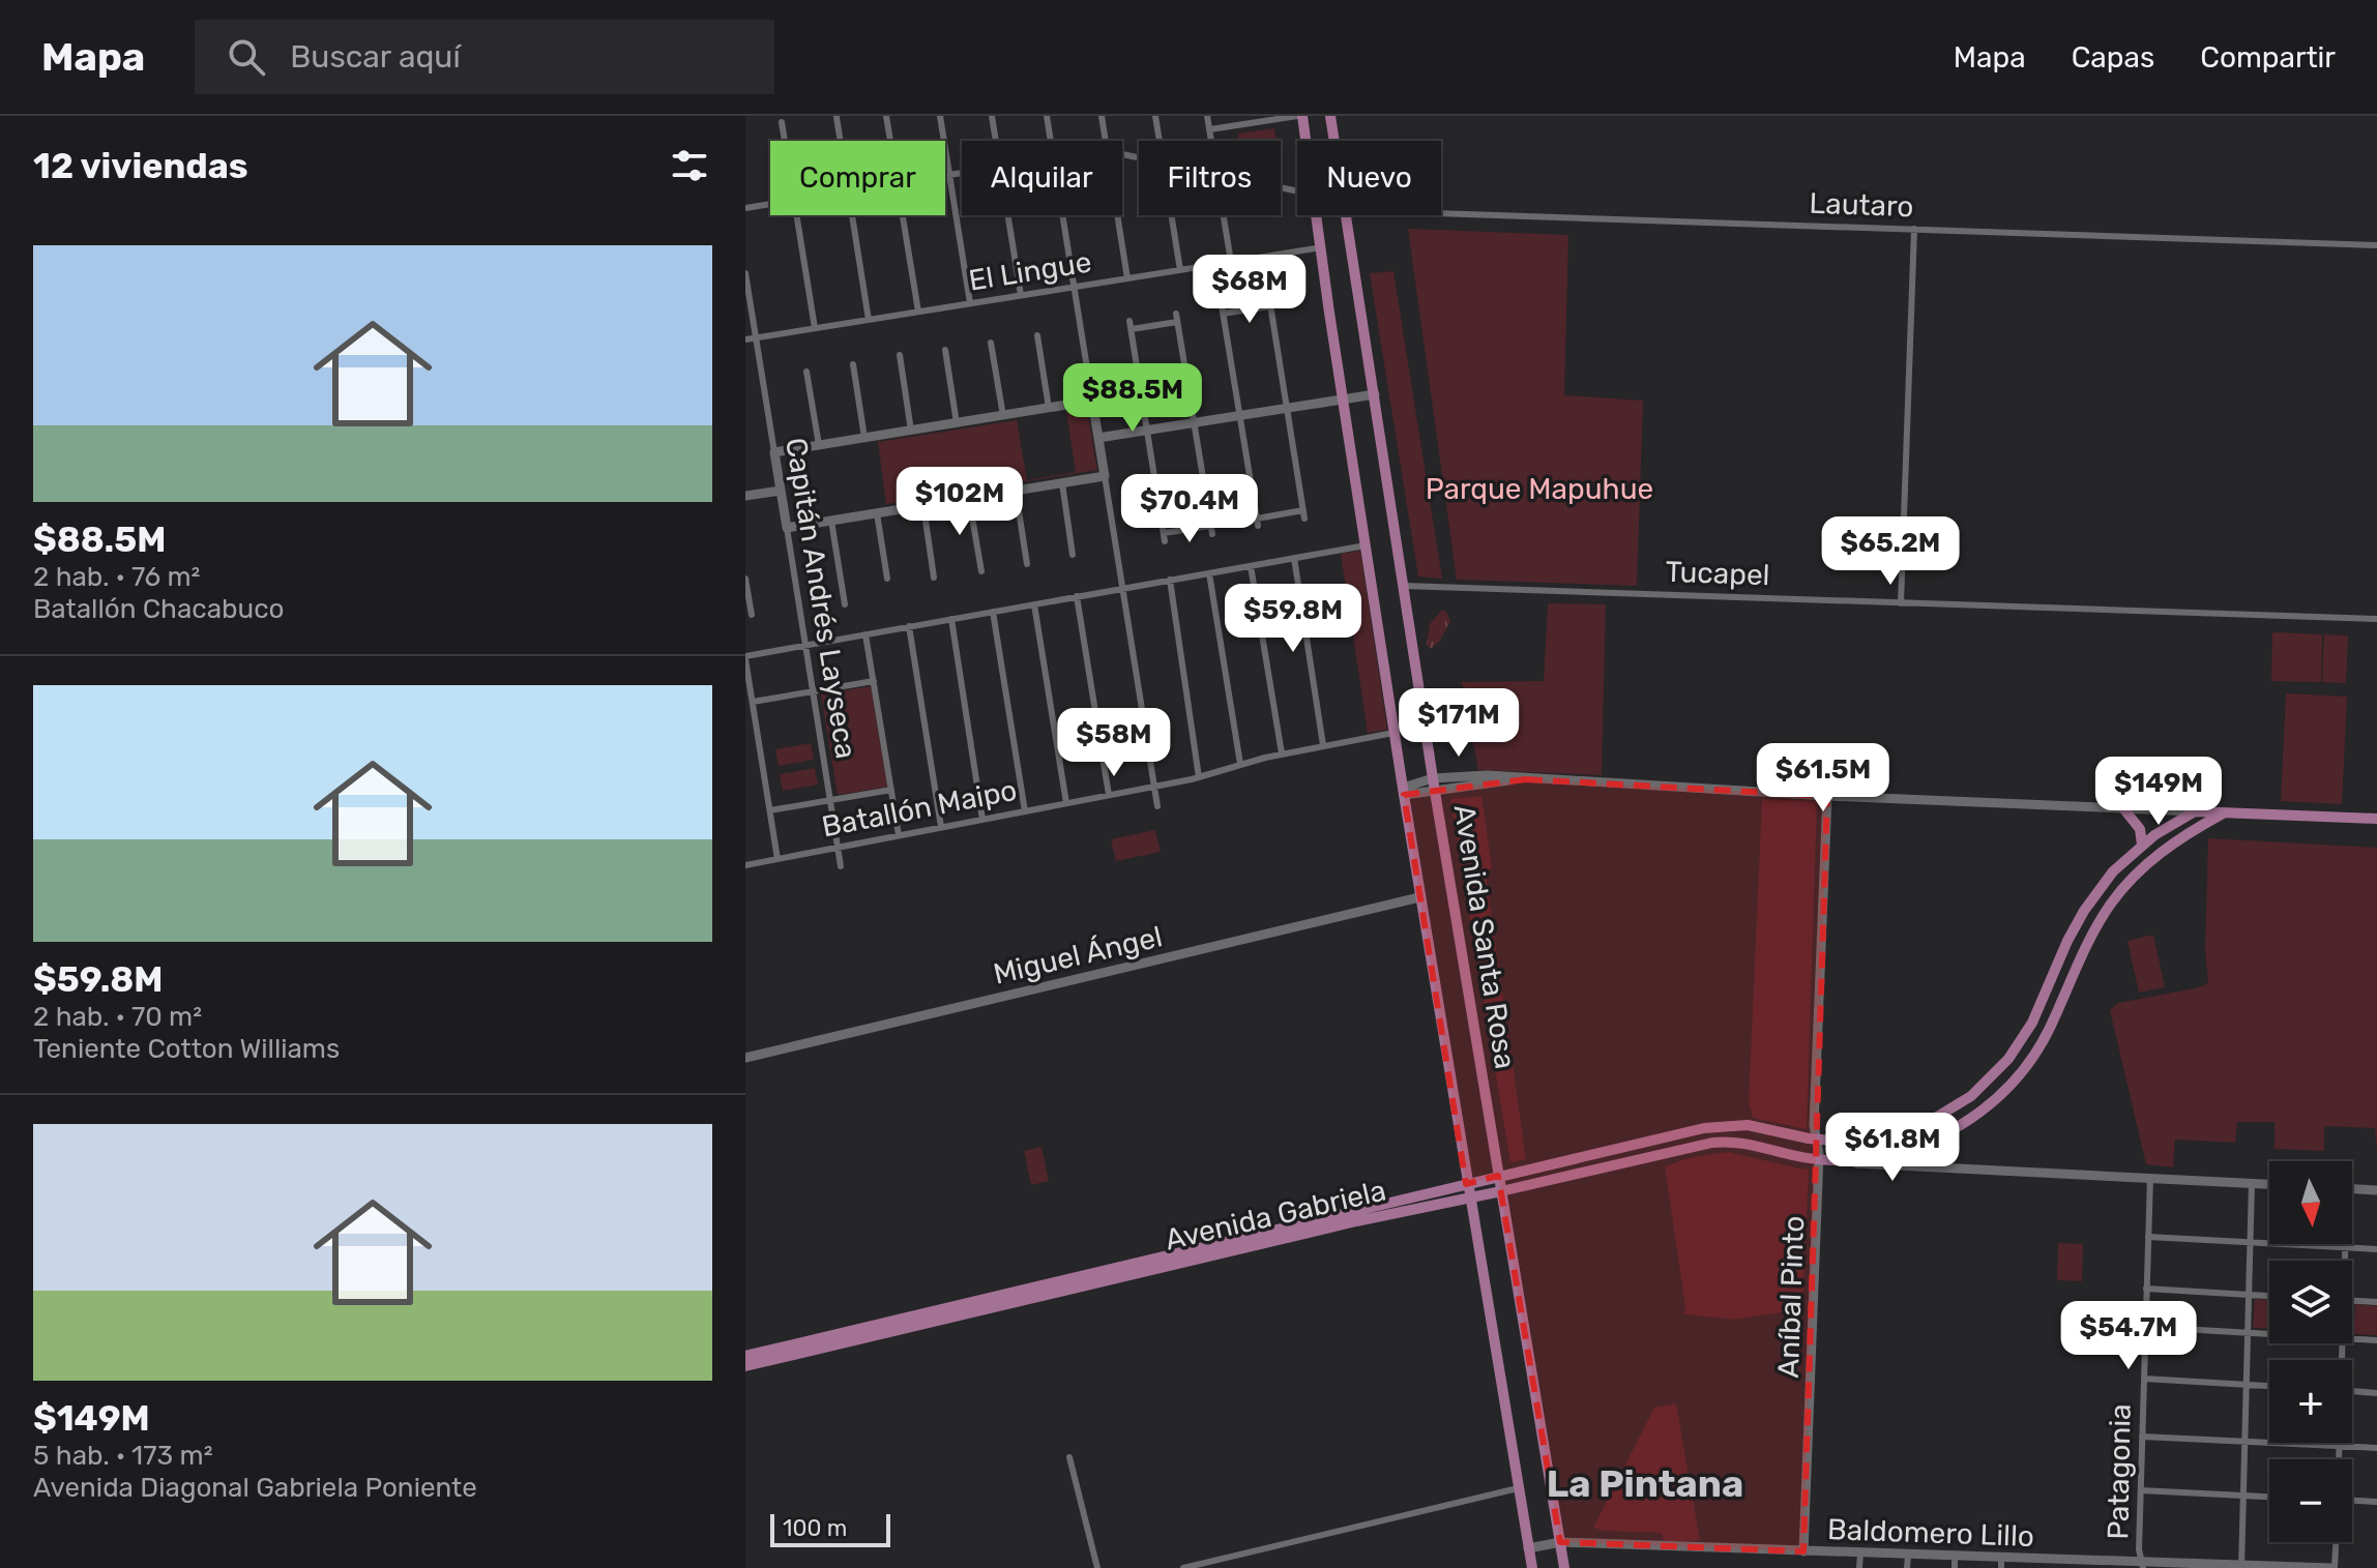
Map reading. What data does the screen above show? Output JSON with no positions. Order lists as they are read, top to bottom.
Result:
{
  "streets": {
    "main road": ["Avenida Santa Rosa", "Avenida Gabriela"],
    "street": [
      "Lautaro",
      "El Lingue",
      "Tucapel",
      "Capitán Andrés Layseca",
      "Batallón Maipo",
      "Miguel Ángel",
      "Aníbal Pinto",
      "Patagonia",
      "Baldomero Lillo"
    ]
  },
  "crossings": [
    ["El Lingue", "Capitán Andrés Layseca"],
    ["El Lingue", "Avenida Santa Rosa"],
    ["Tucapel", "Avenida Santa Rosa"],
    ["Capitán Andrés Layseca", "Batallón Maipo"],
    ["Batallón Maipo", "Avenida Santa Rosa"],
    ["Avenida Santa Rosa", "Miguel Ángel"],
    ["Avenida Santa Rosa", "Avenida Gabriela"],
    ["Avenida Santa Rosa", "Baldomero Lillo"],
    ["Avenida Gabriela", "Aníbal Pinto"],
    ["Aníbal Pinto", "Baldomero Lillo"],
    ["Patagonia", "Baldomero Lillo"]
  ],
  "districts": ["La Pintana"],
  "parks": ["Parque Mapuhue"],
  "scale_bar": "100 m",
  "north": "bottom",
  "page": {
    "header": "Mapa",
    "search": "Buscar aquí",
    "nav": ["Mapa", "Capas", "Compartir"],
    "heading": "12 viviendas",
    "chip": [
      "Comprar",
      "Alquilar",
      "Filtros",
      "Nuevo"
    ],
    "list": [
      {
        "name": "$88.5M",
        "note": "2 hab. · 76 m² · Batallón Chacabuco"
      },
      {
        "name": "$59.8M",
        "note": "2 hab. · 70 m² · Teniente Cotton Williams"
      },
      {
        "name": "$149M",
        "note": "5 hab. · 173 m² · Avenida Diagonal Gabriela Poniente"
      }
    ],
    "price": [
      "$68M",
      "$88.5M",
      "$102M",
      "$70.4M",
      "$65.2M",
      "$59.8M",
      "$171M",
      "$58M",
      "$61.5M",
      "$149M",
      "$61.8M",
      "$54.7M"
    ],
    "map_buttons": ["+", "−"],
    "scale": "100 m"
  }
}
